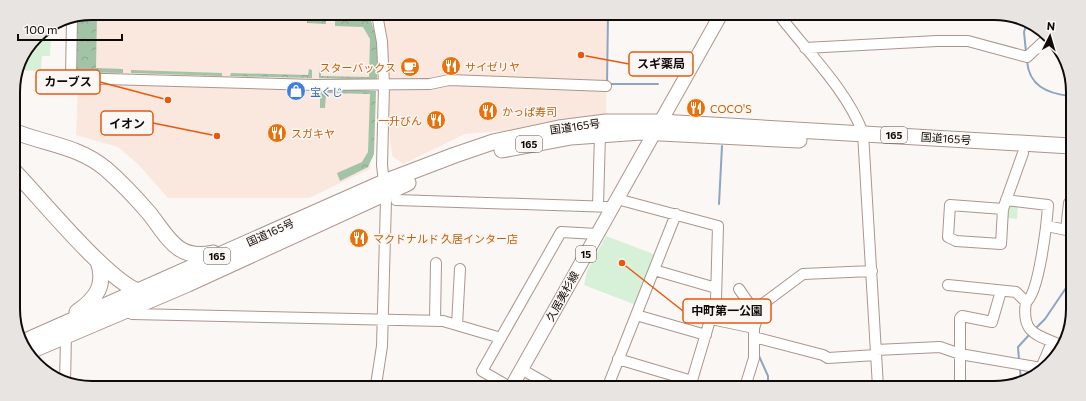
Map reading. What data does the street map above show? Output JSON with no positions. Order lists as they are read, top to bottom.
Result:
{
  "streets": {
    "highway": ["国道165号", "165"],
    "main road": ["15", "久居美杉線"]
  },
  "crossings": [
    ["国道165号", "久居美杉線"]
  ],
  "places": {
    "other": [
      "スギ薬局",
      "カーブス",
      "イオン",
      "中町第一公園"
    ],
    "restaurant": [
      "サイゼリヤ",
      "COCO'S",
      "かっぱ寿司",
      "一升びん",
      "スガキヤ",
      "マクドナルド 久居インター店"
    ],
    "cafe": ["スターバックス"],
    "shop": ["宝くじ"]
  },
  "scale_bar": "100 m",
  "north": "top"
}
